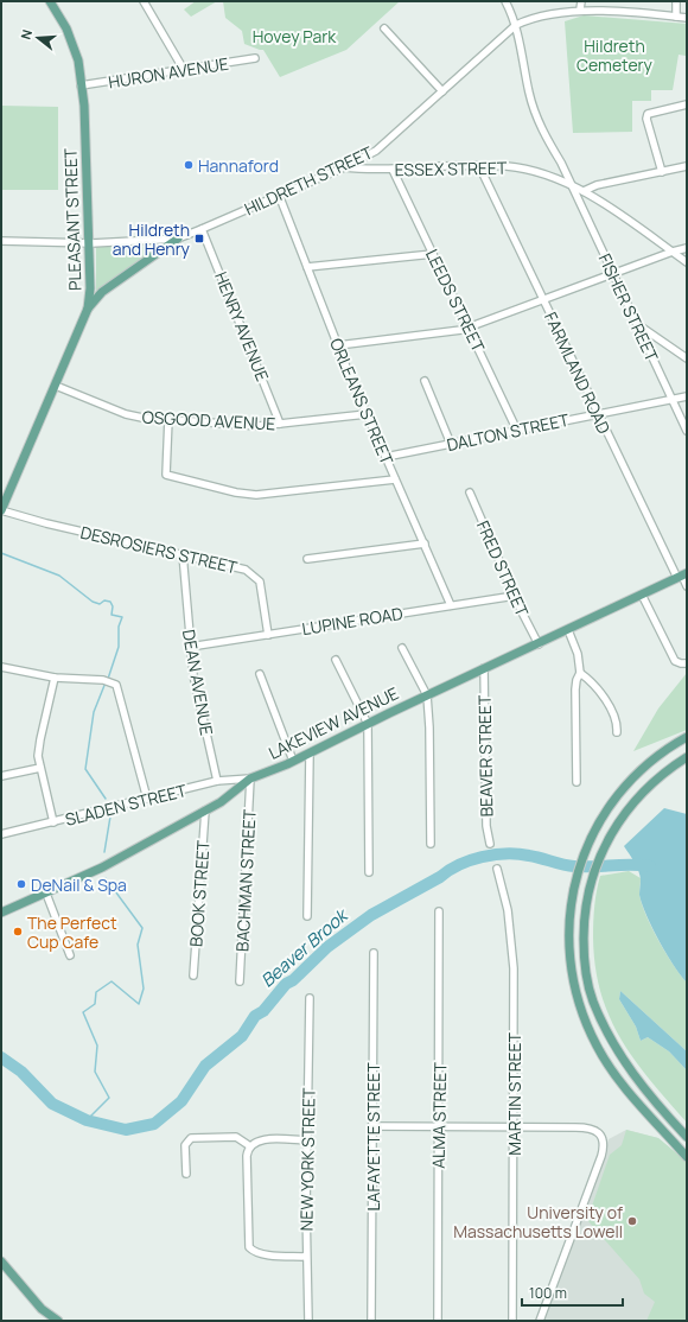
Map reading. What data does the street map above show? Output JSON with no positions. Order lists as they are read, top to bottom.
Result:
{
  "streets": {
    "main road": ["PLEASANT STREET", "LAKEVIEW AVENUE"],
    "street": [
      "HURON AVENUE",
      "ESSEX STREET",
      "HILDRETH STREET",
      "LEEDS STREET",
      "FISHER STREET",
      "HENRY AVENUE",
      "FARMLAND ROAD",
      "ORLEANS STREET",
      "OSGOOD AVENUE",
      "DALTON STREET",
      "DESROSIERS STREET",
      "FRED STREET",
      "LUPINE ROAD",
      "DEAN AVENUE",
      "BEAVER STREET",
      "SLADEN STREET",
      "BACHMAN STREET",
      "BOOK STREET",
      "MARTIN STREET",
      "ALMA STREET",
      "LAFAYETTE STREET",
      "NEW YORK STREET"
    ]
  },
  "crossings": [
    ["HURON AVENUE", "PLEASANT STREET"],
    ["ESSEX STREET", "HILDRETH STREET"],
    ["ESSEX STREET", "LEEDS STREET"],
    ["ESSEX STREET", "FISHER STREET"],
    ["ESSEX STREET", "FARMLAND ROAD"],
    ["HILDRETH STREET", "PLEASANT STREET"],
    ["HILDRETH STREET", "FISHER STREET"],
    ["HILDRETH STREET", "HENRY AVENUE"],
    ["HILDRETH STREET", "ORLEANS STREET"],
    ["PLEASANT STREET", "OSGOOD AVENUE"],
    ["PLEASANT STREET", "DESROSIERS STREET"],
    ["LEEDS STREET", "DALTON STREET"],
    ["FISHER STREET", "DALTON STREET"],
    ["HENRY AVENUE", "OSGOOD AVENUE"],
    ["FARMLAND ROAD", "DALTON STREET"],
    ["FARMLAND ROAD", "LAKEVIEW AVENUE"],
    ["ORLEANS STREET", "OSGOOD AVENUE"],
    ["ORLEANS STREET", "DALTON STREET"],
    ["ORLEANS STREET", "LUPINE ROAD"],
    ["DESROSIERS STREET", "LUPINE ROAD"],
    ["DESROSIERS STREET", "DEAN AVENUE"],
    ["FRED STREET", "LUPINE ROAD"],
    ["FRED STREET", "LAKEVIEW AVENUE"],
    ["LUPINE ROAD", "DEAN AVENUE"],
    ["DEAN AVENUE", "SLADEN STREET"],
    ["LAKEVIEW AVENUE", "BEAVER STREET"],
    ["LAKEVIEW AVENUE", "SLADEN STREET"],
    ["LAKEVIEW AVENUE", "BACHMAN STREET"],
    ["LAKEVIEW AVENUE", "BOOK STREET"],
    ["SLADEN STREET", "BACHMAN STREET"]
  ],
  "water": ["Beaver Brook"],
  "parks": ["Hovey Park", "Hildreth Cemetery"],
  "places": {
    "other": [
      "Hannaford",
      "DeNail & Spa",
      "The Perfect Cup Cafe",
      "University of Massachusetts Lowell"
    ],
    "transit": ["Hildreth and Henry"]
  },
  "scale_bar": "100 m",
  "north": "left"
}
